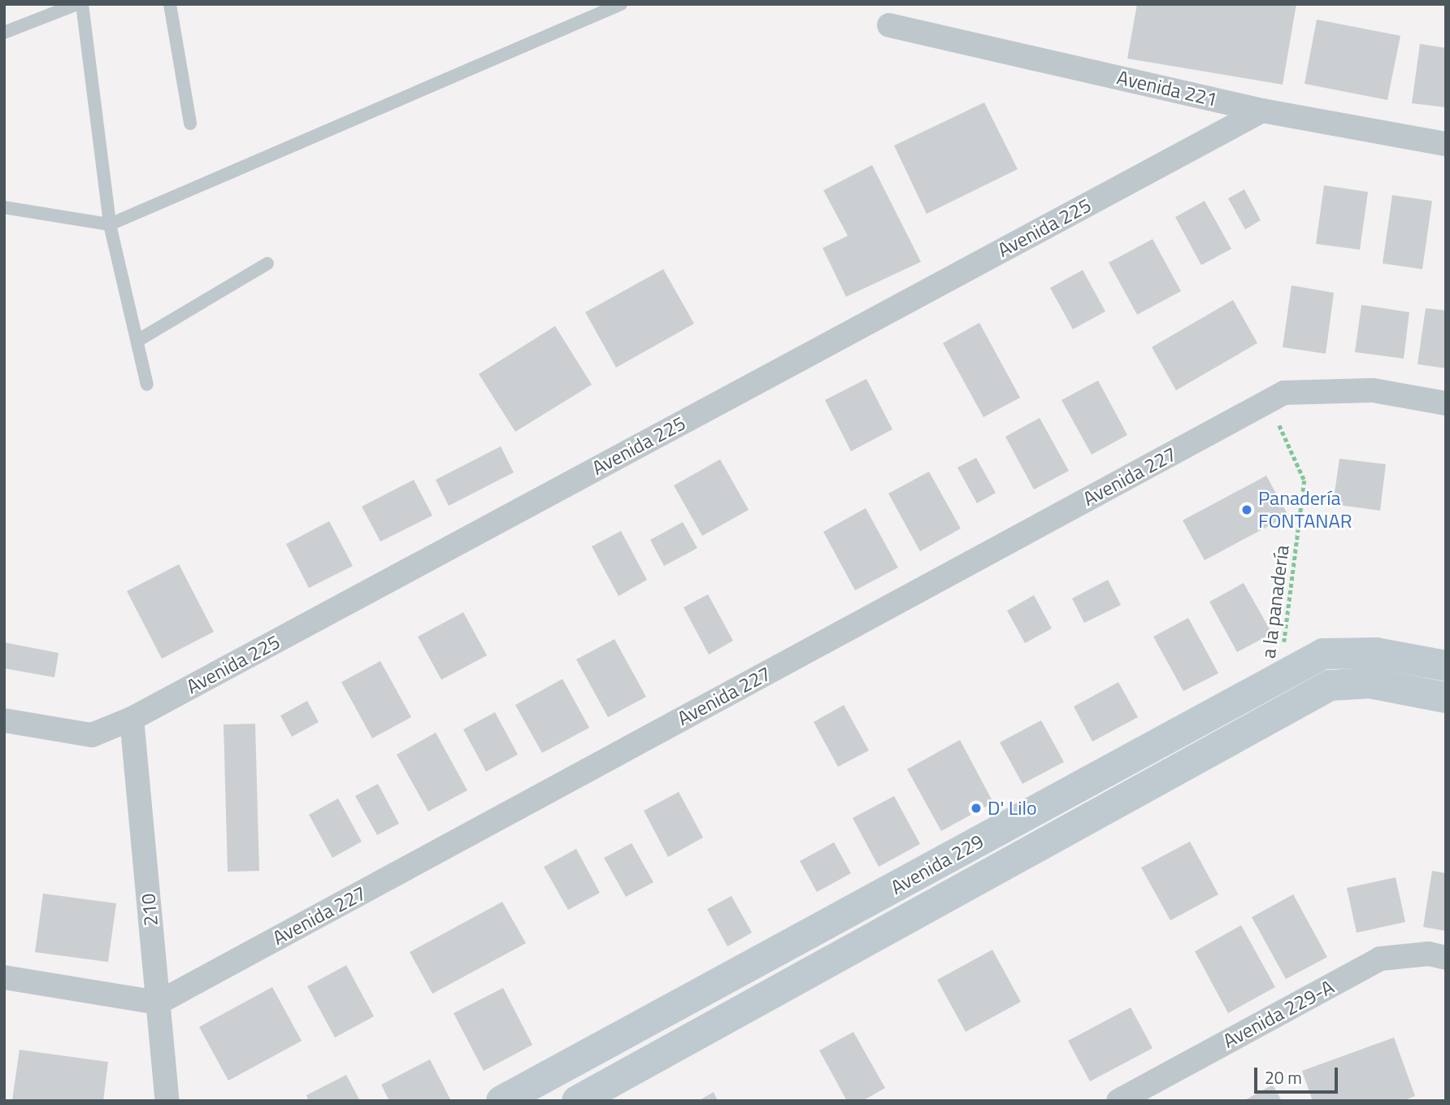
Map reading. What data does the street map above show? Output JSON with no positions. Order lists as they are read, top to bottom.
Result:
{
  "streets": {
    "street": [
      "Avenida 221",
      "Avenida 225",
      "Avenida 227",
      "Avenida 229",
      "210",
      "Avenida 229-A"
    ],
    "path": ["a la panadería"]
  },
  "crossings": [
    ["Avenida 221", "Avenida 225"],
    ["Avenida 225", "210"],
    ["Avenida 227", "a la panadería"],
    ["Avenida 227", "210"],
    ["a la panadería", "Avenida 229"]
  ],
  "places": ["Panadería FONTANAR", "D' Lilo"],
  "scale_bar": "20 m"
}
